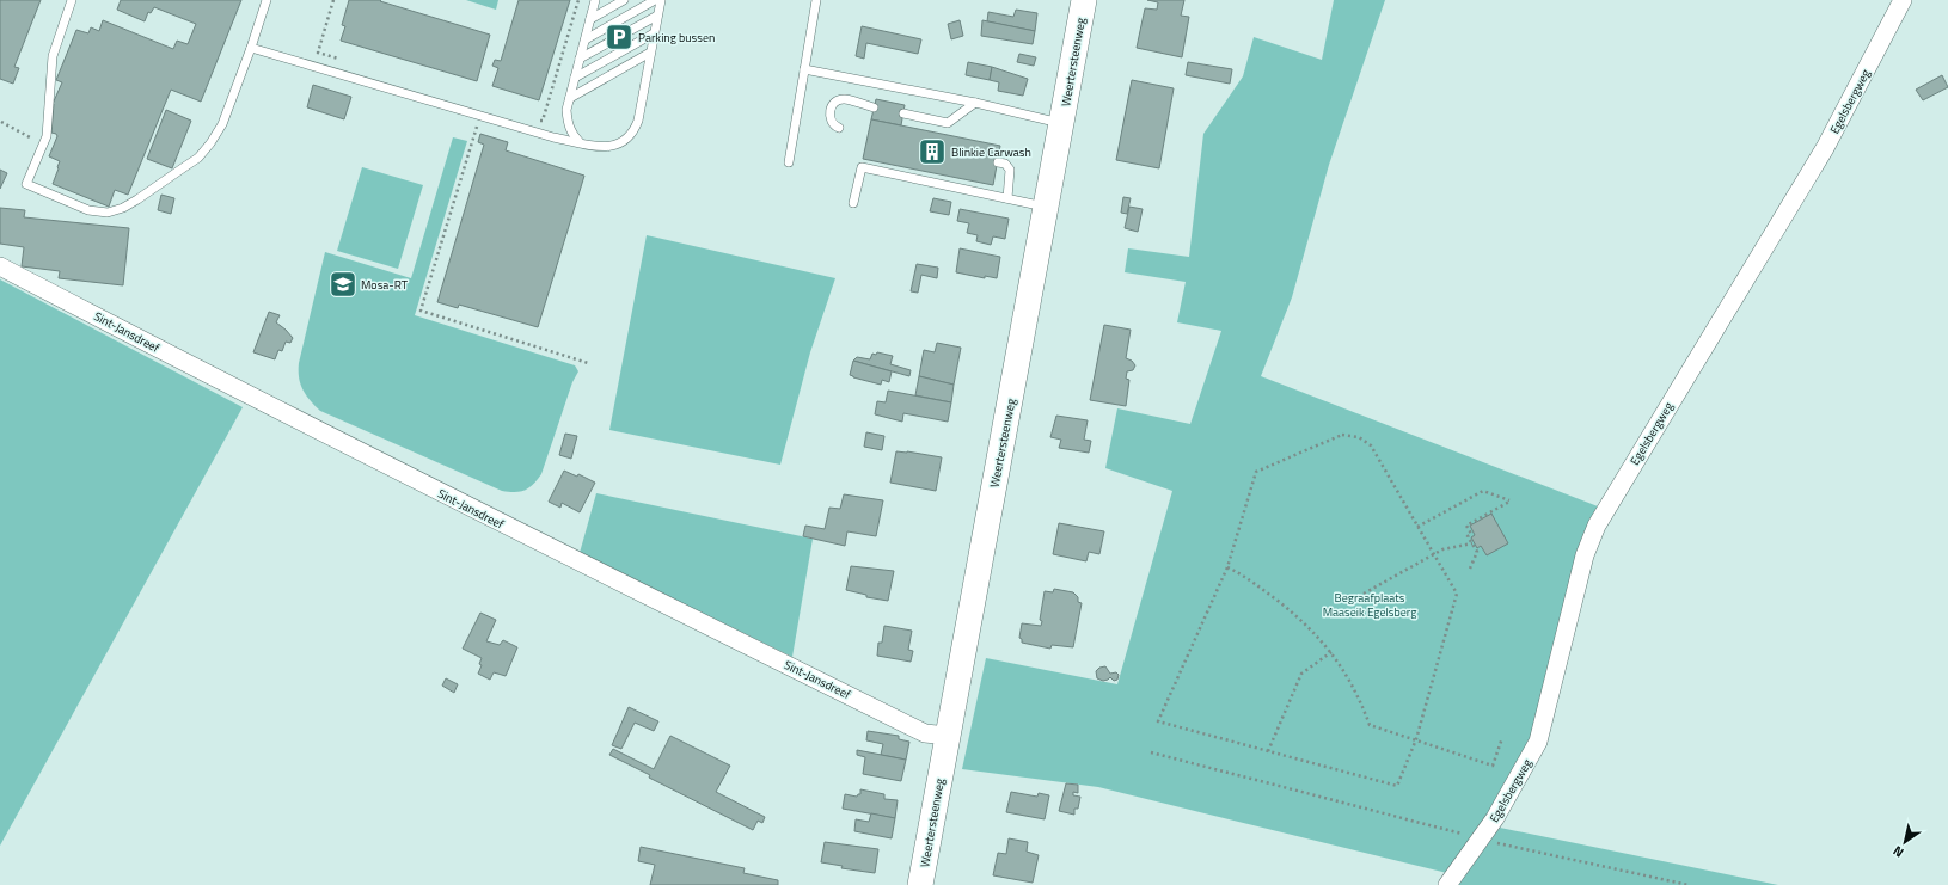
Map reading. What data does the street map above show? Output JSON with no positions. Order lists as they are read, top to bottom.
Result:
{
  "streets": {
    "main road": ["Weertersteenweg"],
    "street": ["Egelsbergweg", "Sint-Jansdreef"]
  },
  "crossings": [
    ["Weertersteenweg", "Sint-Jansdreef"]
  ],
  "parks": ["Begraafplaats Maaseik Egelsberg"],
  "places": {
    "parking": ["Parking bussen"],
    "building": ["Blinkie Carwash"],
    "school or university": ["Mosa-RT"]
  },
  "north": "bottom left"
}
